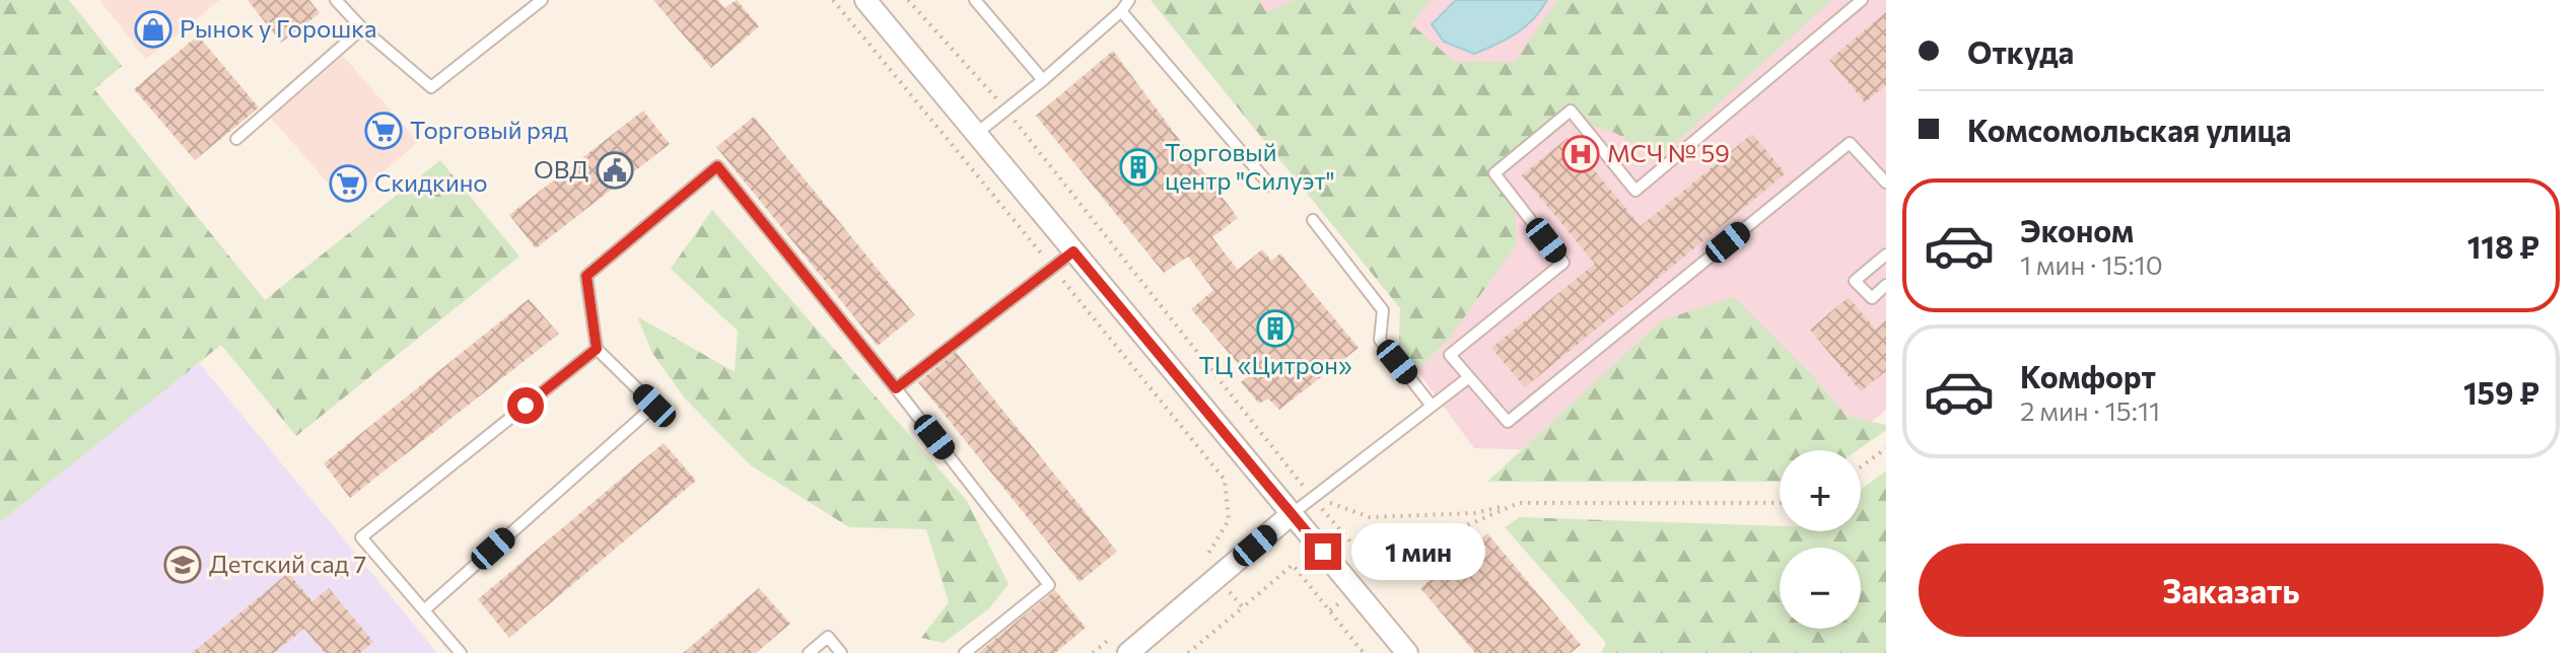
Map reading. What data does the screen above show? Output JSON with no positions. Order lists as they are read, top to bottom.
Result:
{
  "places": {
    "shop": ["Рынок у Горошка"],
    "supermarket": ["Торговый ряд", "Скидкино"],
    "hospital": ["МСЧ № 59"],
    "building": ["Торговый центр \"Силуэт\"", "ТЦ «Цитрон»"],
    "public building": ["ОВД"],
    "school or university": ["Детский сад 7"]
  },
  "page": {
    "banner": ["Откуда", "Комсомольская улица"],
    "list": [
      {
        "name": "Эконом",
        "note": "1 мин · 15:10",
        "value": "118 ₽"
      },
      {
        "name": "Комфорт",
        "note": "2 мин · 15:11",
        "value": "159 ₽"
      }
    ],
    "map_buttons": ["+", "−"],
    "bubble": "1 мин",
    "buttons": "Заказать"
  }
}
